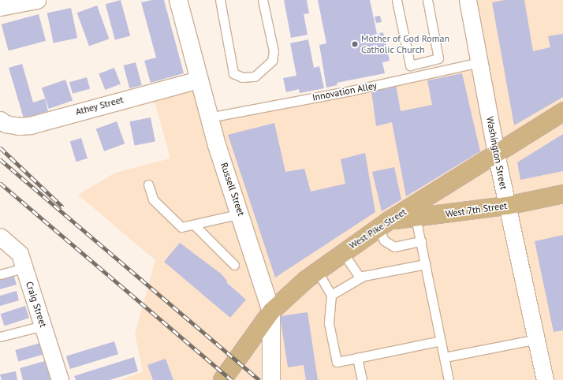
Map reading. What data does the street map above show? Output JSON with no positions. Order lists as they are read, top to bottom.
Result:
{
  "streets": {
    "main road": ["West 7th Street", "West Pike Street"],
    "street": [
      "Athey Street",
      "Washington Street",
      "Russell Street",
      "Craig Street"
    ],
    "lane": ["Innovation Alley"]
  },
  "crossings": [
    ["Innovation Alley", "Washington Street"],
    ["Innovation Alley", "Russell Street"],
    ["Athey Street", "Russell Street"],
    ["Washington Street", "West 7th Street"],
    ["Washington Street", "West Pike Street"],
    ["Russell Street", "West Pike Street"],
    ["West 7th Street", "West Pike Street"]
  ],
  "places": ["Mother of God Roman Catholic Church"]
}
